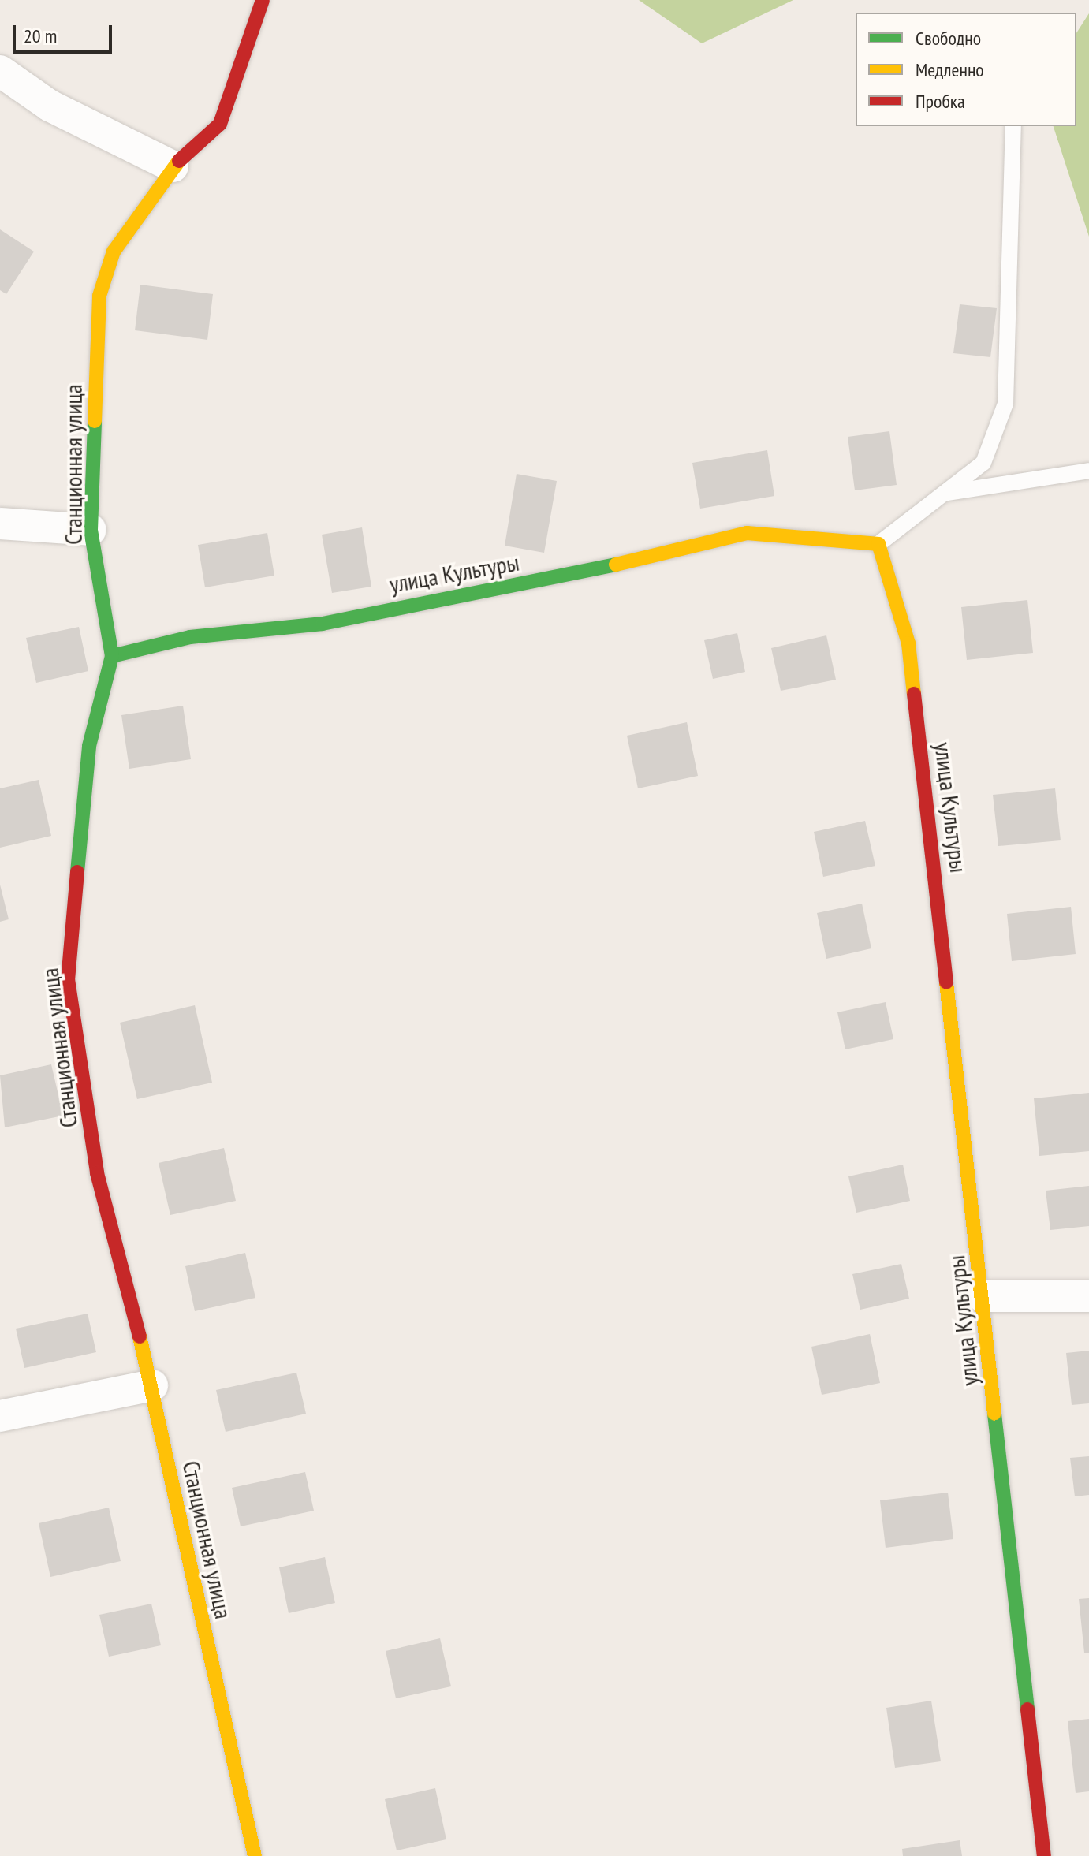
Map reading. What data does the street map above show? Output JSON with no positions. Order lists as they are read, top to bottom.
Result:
{
  "streets": {
    "street": ["Станционная улица", "улица Культуры"]
  },
  "crossings": [
    ["Станционная улица", "улица Культуры"]
  ],
  "legend": ["Свободно", "Медленно", "Пробка"],
  "scale_bar": "20 m"
}
